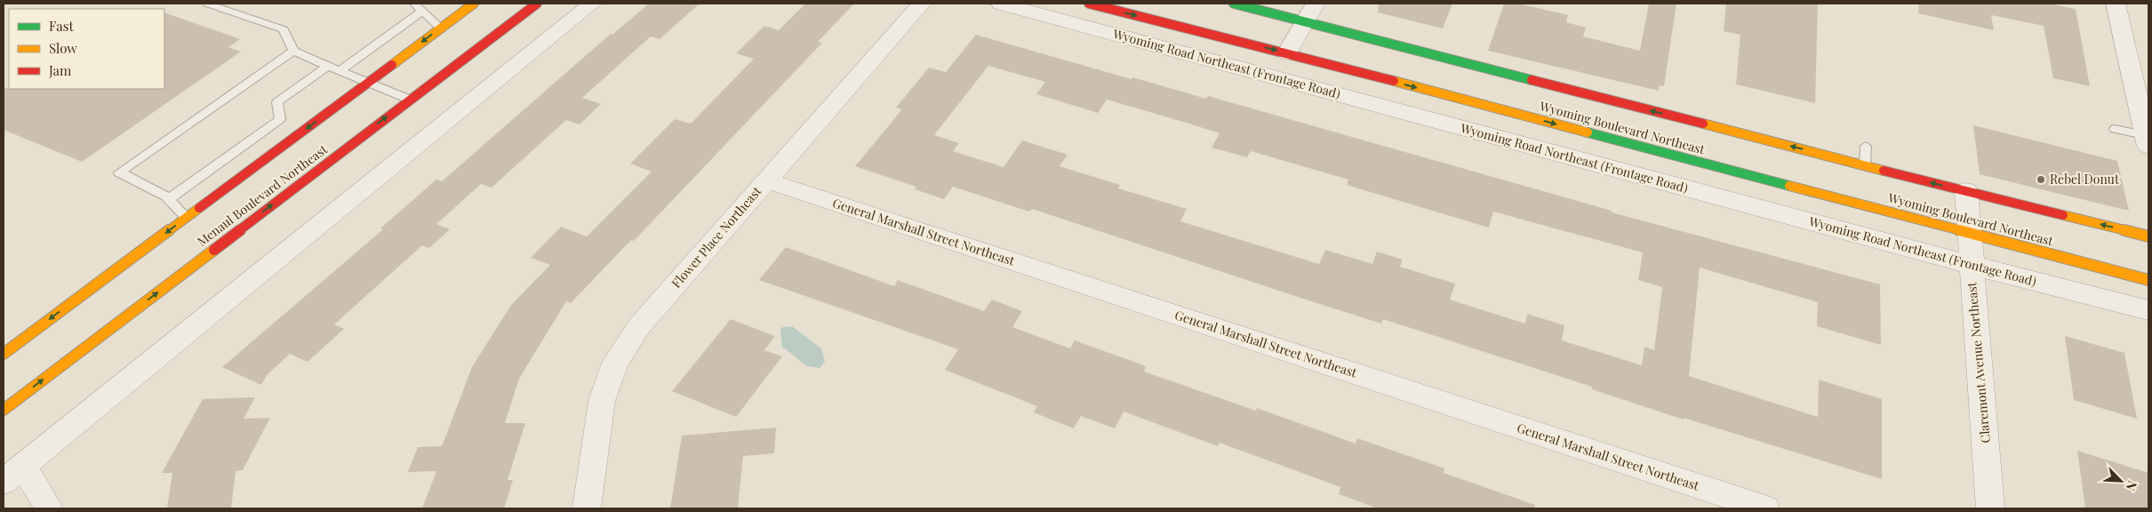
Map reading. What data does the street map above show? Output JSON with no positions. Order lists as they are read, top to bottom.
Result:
{
  "streets": {
    "main road": ["Wyoming Boulevard Northeast", "Menaul Boulevard Northeast"],
    "street": [
      "Wyoming Road Northeast (Frontage Road)",
      "General Marshall Street Northeast",
      "Flower Place Northeast",
      "Claremont Avenue Northeast"
    ]
  },
  "crossings": [
    ["Wyoming Road Northeast (Frontage Road)", "Claremont Avenue Northeast"],
    ["Wyoming Boulevard Northeast", "Claremont Avenue Northeast"],
    ["General Marshall Street Northeast", "Flower Place Northeast"]
  ],
  "places": ["Rebel Donut"],
  "legend": ["Fast", "Slow", "Jam"],
  "north": "bottom right"
}
